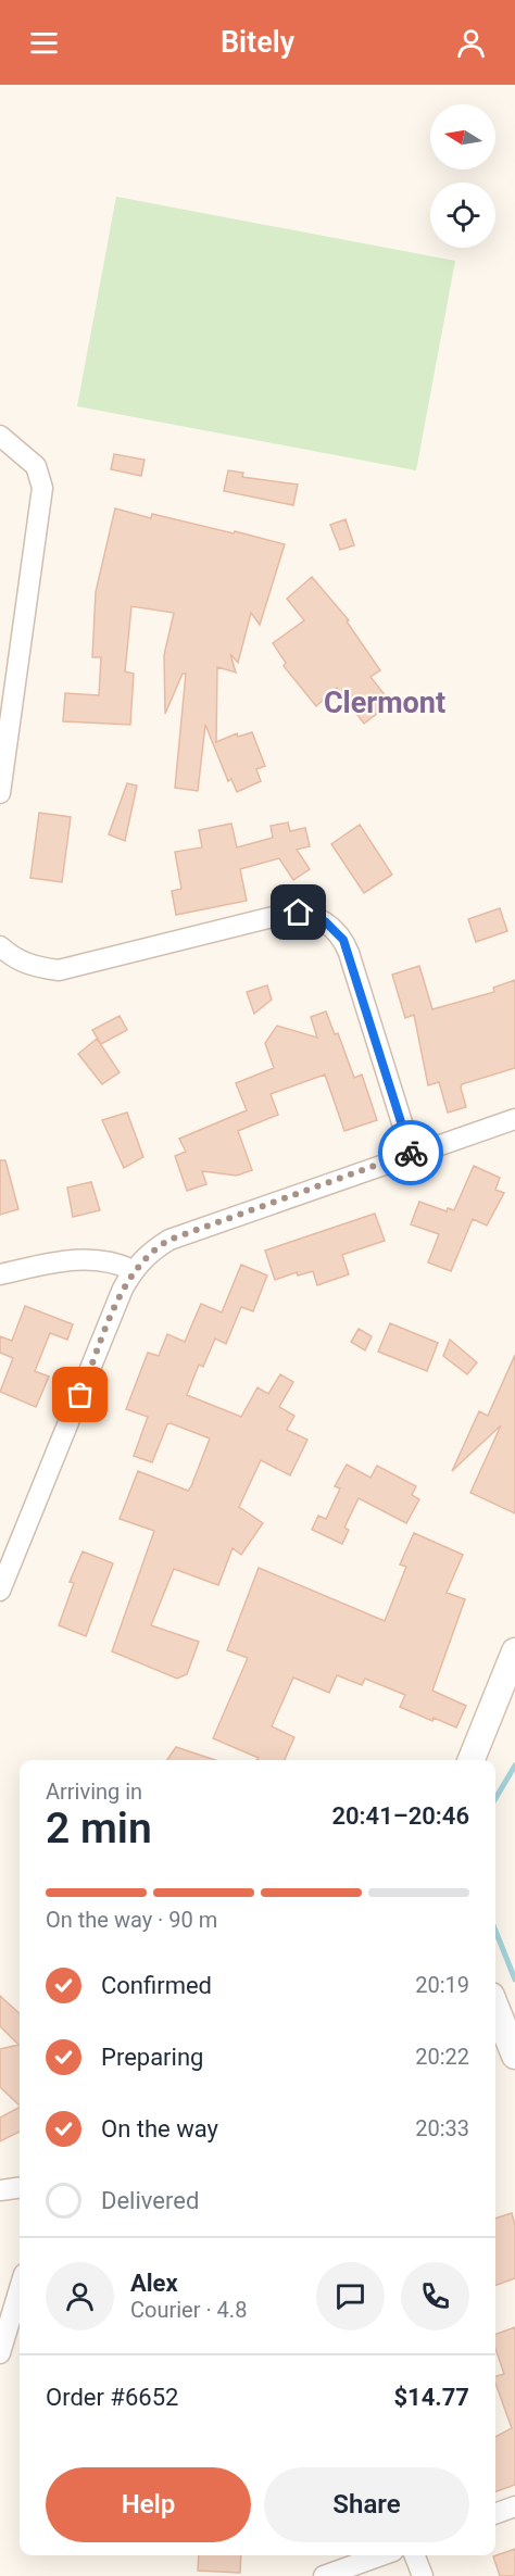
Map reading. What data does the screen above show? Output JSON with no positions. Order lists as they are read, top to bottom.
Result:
{
  "districts": ["Clermont"],
  "north": "left",
  "page": {
    "header": "Bitely",
    "heading": ["2 min", "Arriving in", "20:41–20:46"],
    "panel": [
      "Alex",
      "Courier · 4.8",
      "Order #6652",
      "$14.77"
    ],
    "bar": "On the way · 90 m",
    "list": [
      ["Confirmed", "20:19"],
      ["Preparing", "20:22"],
      ["On the way", "20:33"],
      "Delivered"
    ],
    "buttons": ["Help", "Share"]
  }
}
